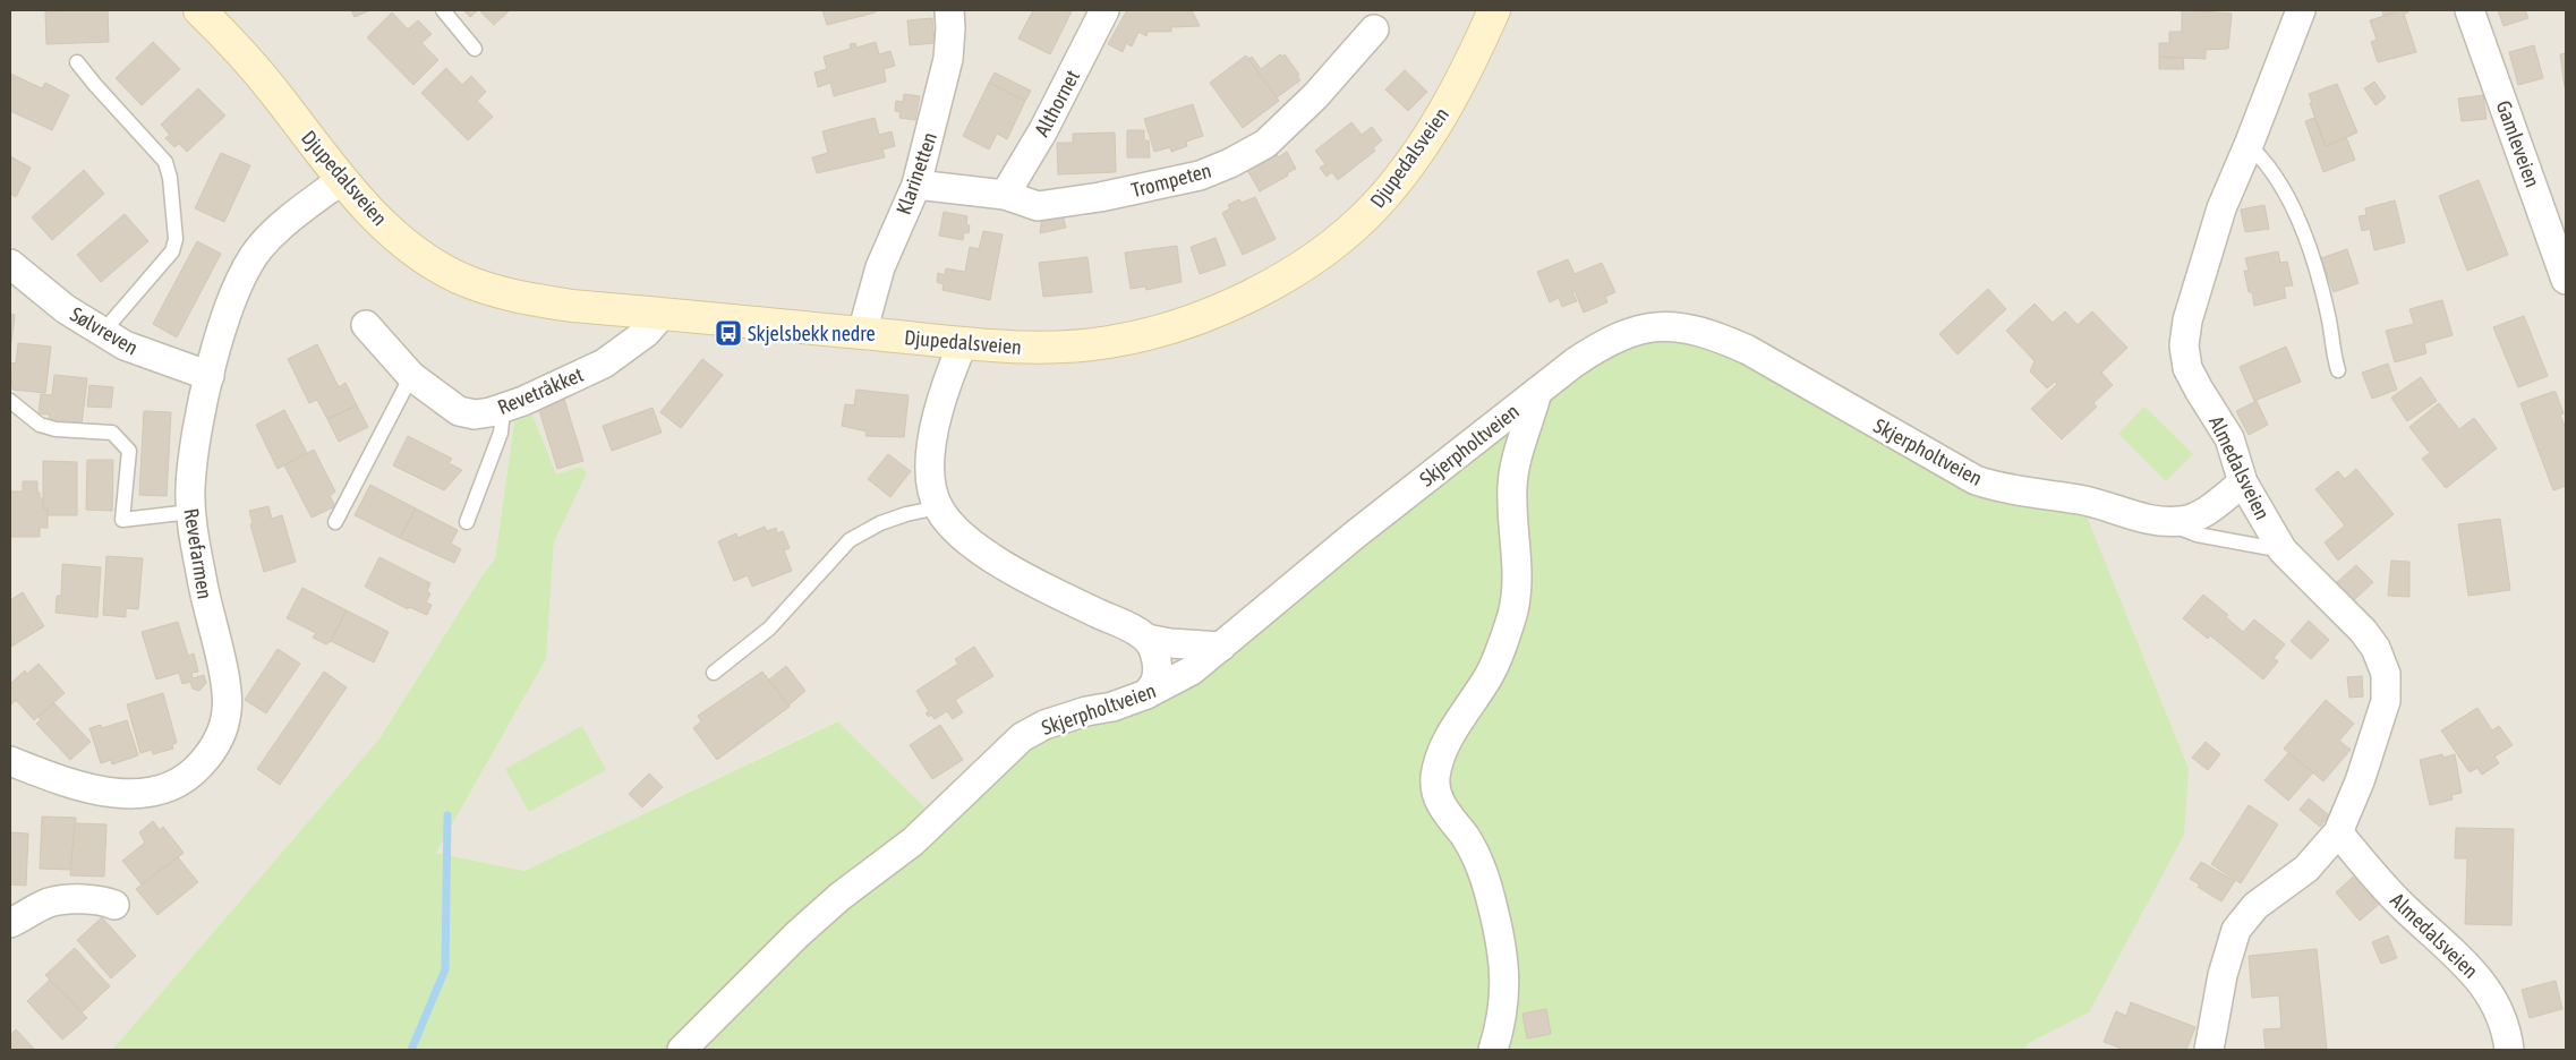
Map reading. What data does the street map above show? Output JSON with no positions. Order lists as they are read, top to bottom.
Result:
{
  "streets": {
    "street": [
      "Althornet",
      "Gamleveien",
      "Djupedalsveien",
      "Klarinetten",
      "Trompeten",
      "Sølvreven",
      "Revetråkket",
      "Skjerpholtveien",
      "Almedalsveien",
      "Revefarmen"
    ]
  },
  "crossings": [
    ["Althornet", "Trompeten"],
    ["Djupedalsveien", "Klarinetten"],
    ["Djupedalsveien", "Revetråkket"],
    ["Djupedalsveien", "Revefarmen"],
    ["Klarinetten", "Trompeten"],
    ["Sølvreven", "Revefarmen"],
    ["Skjerpholtveien", "Almedalsveien"]
  ],
  "places": {
    "bus stop": ["Skjelsbekk nedre"]
  }
}
